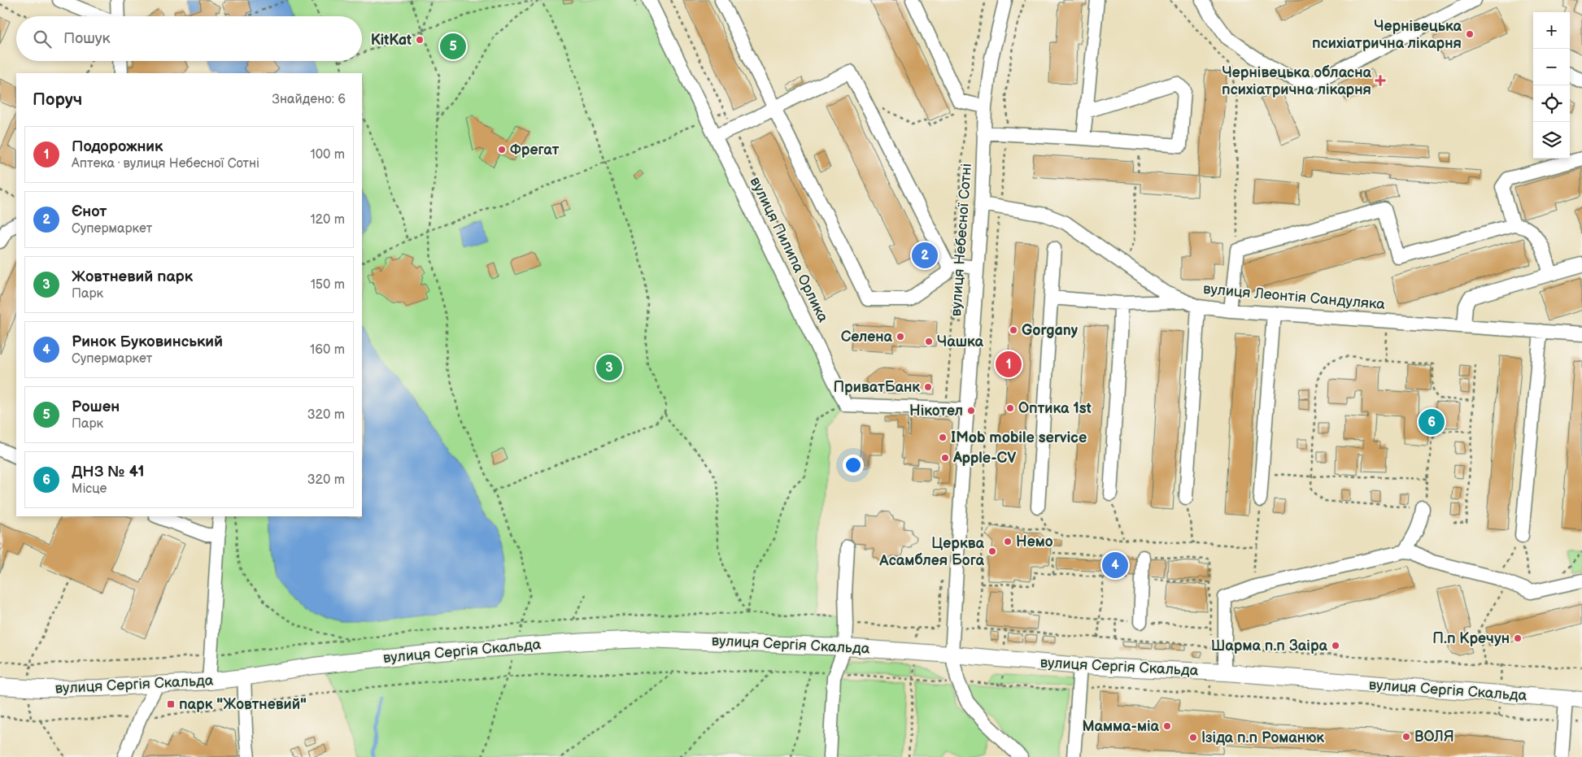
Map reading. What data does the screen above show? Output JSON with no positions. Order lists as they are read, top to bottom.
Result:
{
  "streets": {
    "main road": ["вулиця Сергія Скальда"],
    "street": ["вулиця Небесної Сотні", "вулиця Пилипа Орлика", "вулиця Леонтія Сандуляка"]
  },
  "crossings": [
    ["вулиця Небесної Сотні", "вулиця Пилипа Орлика"],
    ["вулиця Небесної Сотні", "вулиця Леонтія Сандуляка"],
    ["вулиця Небесної Сотні", "вулиця Сергія Скальда"]
  ],
  "places": {
    "other": [
      "Чернівецька психіатрична лікарня",
      "KitKat",
      "Фрегат",
      "Gorgany",
      "Селена",
      "Чашка",
      "ПриватБанк",
      "Оптика 1st",
      "Нікотел",
      "IMob mobile service",
      "Apple-CV",
      "Немо",
      "Церква Асамблея Бога",
      "П.п Кречун",
      "Шарма п.п Заіра",
      "Мамма-міа",
      "ВОЛЯ",
      "Ізіда п.п Романюк"
    ],
    "health": ["Чернівецька обласна психіатрична лікарня"],
    "transit": ["парк \"Жовтневий\""]
  },
  "page": {
    "map_buttons": ["+", "−"],
    "search": "Пошук",
    "pins": [
      "5",
      "2",
      "1",
      "3",
      "6",
      "4"
    ],
    "heading": ["Поруч", "Знайдено: 6"],
    "list": [
      {
        "mark": "1",
        "name": "Подорожник",
        "note": "Аптека · вулиця Небесної Сотні",
        "value": "100 m"
      },
      {
        "mark": "2",
        "name": "Єнот",
        "note": "Супермаркет",
        "value": "120 m"
      },
      {
        "mark": "3",
        "name": "Жовтневий парк",
        "note": "Парк",
        "value": "150 m"
      },
      {
        "mark": "4",
        "name": "Ринок Буковинський",
        "note": "Супермаркет",
        "value": "160 m"
      },
      {
        "mark": "5",
        "name": "Рошен",
        "note": "Парк",
        "value": "320 m"
      },
      {
        "mark": "6",
        "name": "ДНЗ № 41",
        "note": "Місце",
        "value": "320 m"
      }
    ]
  }
}
